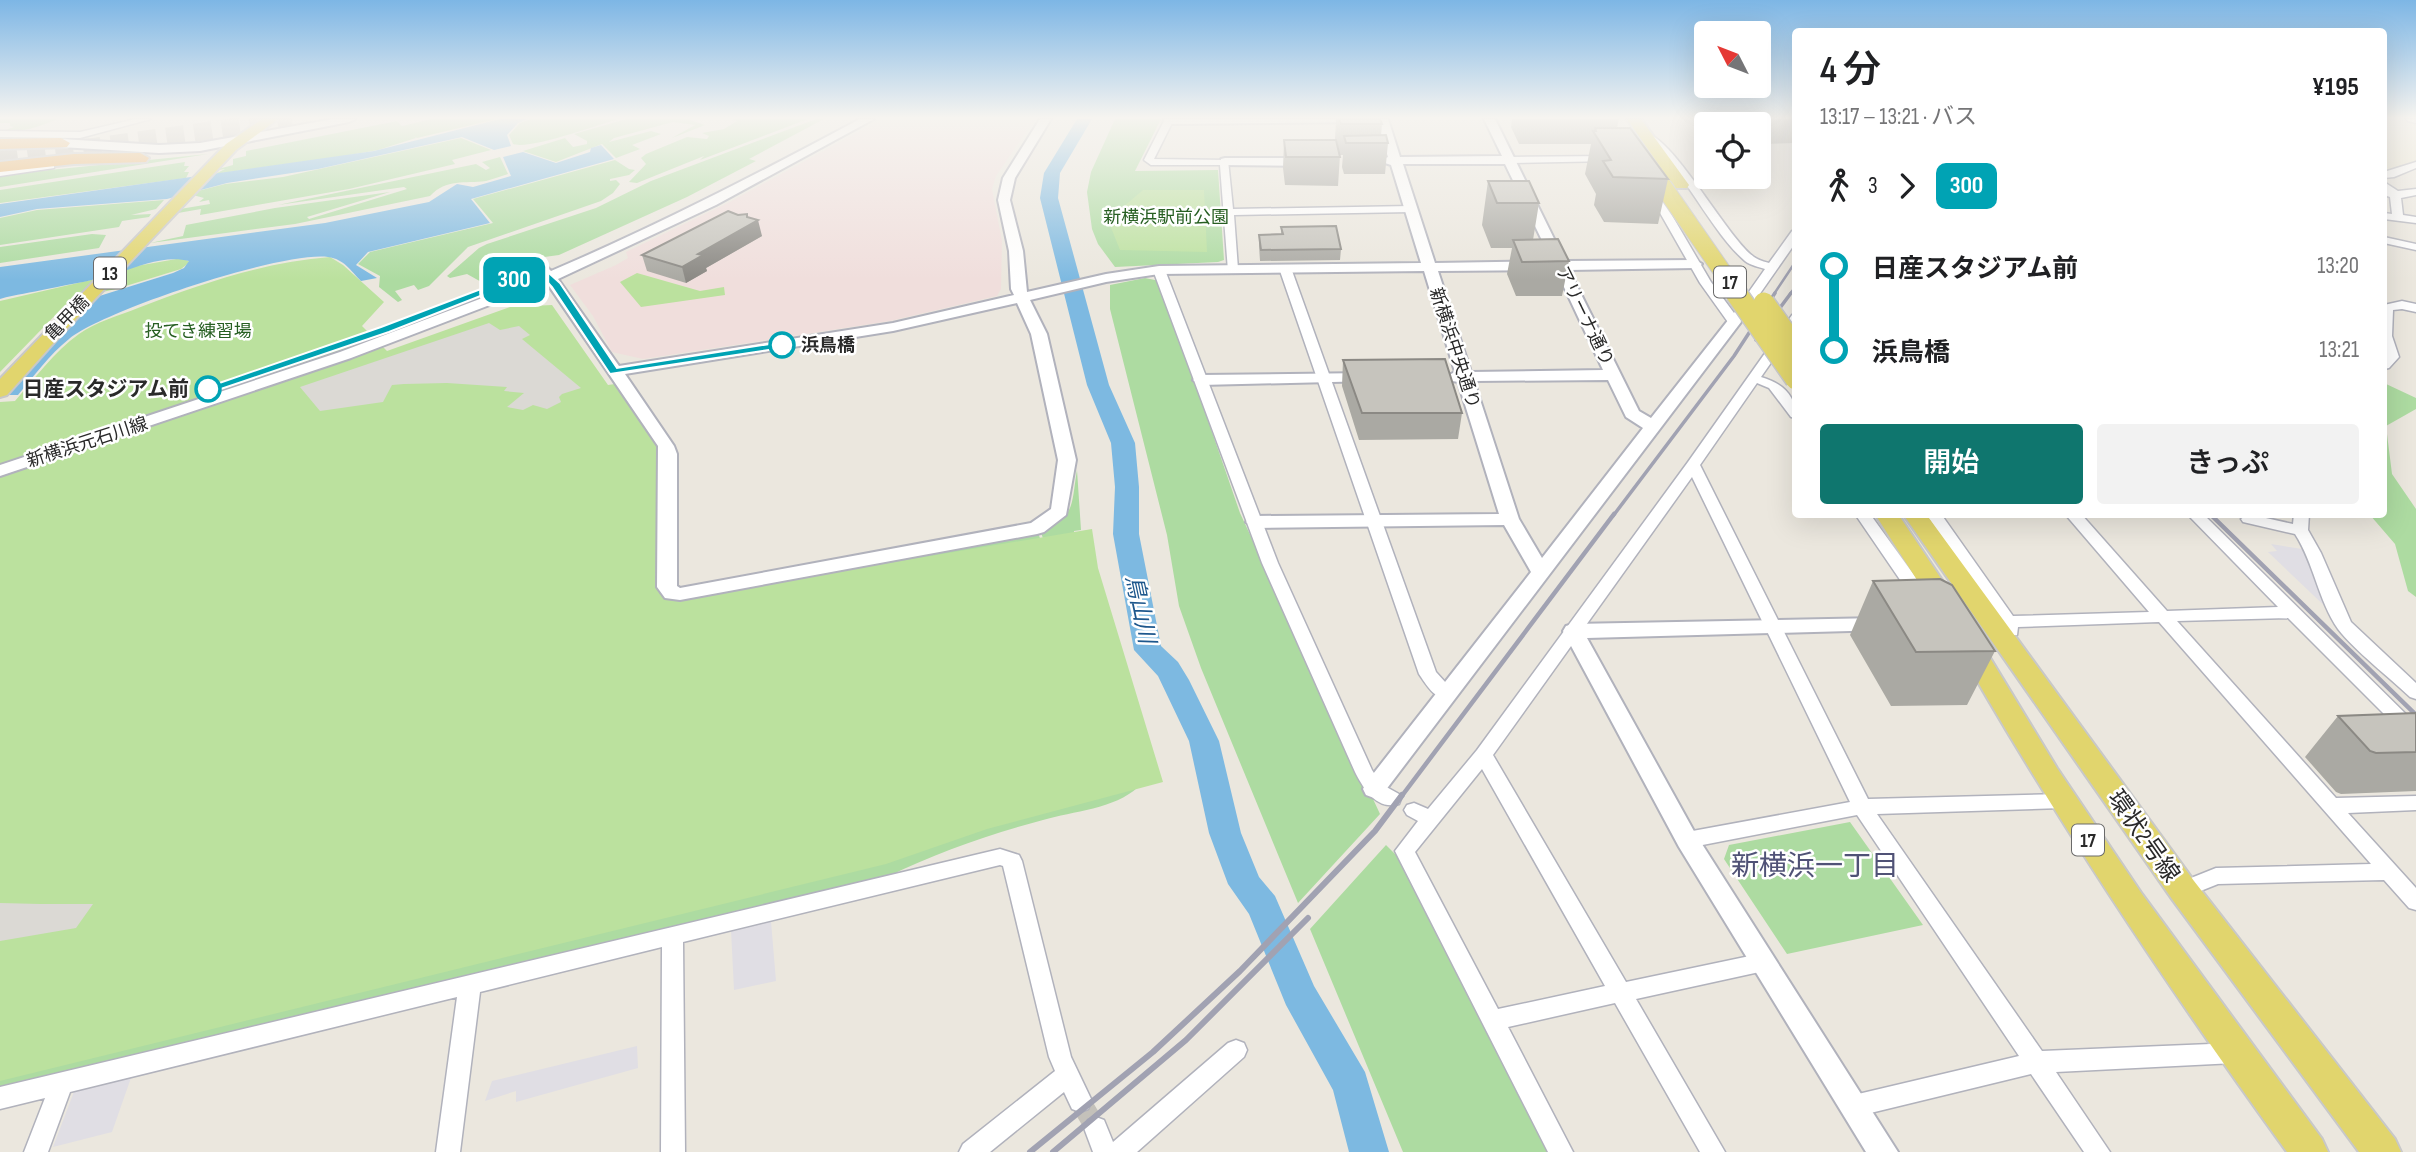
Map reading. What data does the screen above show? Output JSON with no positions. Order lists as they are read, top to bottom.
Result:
{
  "streets": {
    "main road": [
      "13",
      "17",
      "亀甲橋",
      "環状2号線"
    ],
    "street": ["アリーナ通り", "新横浜中央通り", "新横浜元石川線"]
  },
  "districts": ["新横浜一丁目"],
  "water": ["鳥山川"],
  "parks": ["新横浜駅前公園", "投てき練習場"],
  "places": ["浜鳥橋", "日産スタジアム前"],
  "lines": ["bus line 300"],
  "north": "top left",
  "page": {
    "on_map": "300",
    "heading": ["4 分", "13:17 – 13:21 · バス", "¥195"],
    "legs": ["3", "300"],
    "list": [
      {
        "name": "日産スタジアム前",
        "value": "13:20"
      },
      {
        "name": "浜鳥橋",
        "value": "13:21"
      }
    ],
    "buttons": ["開始", "きっぷ"]
  }
}
